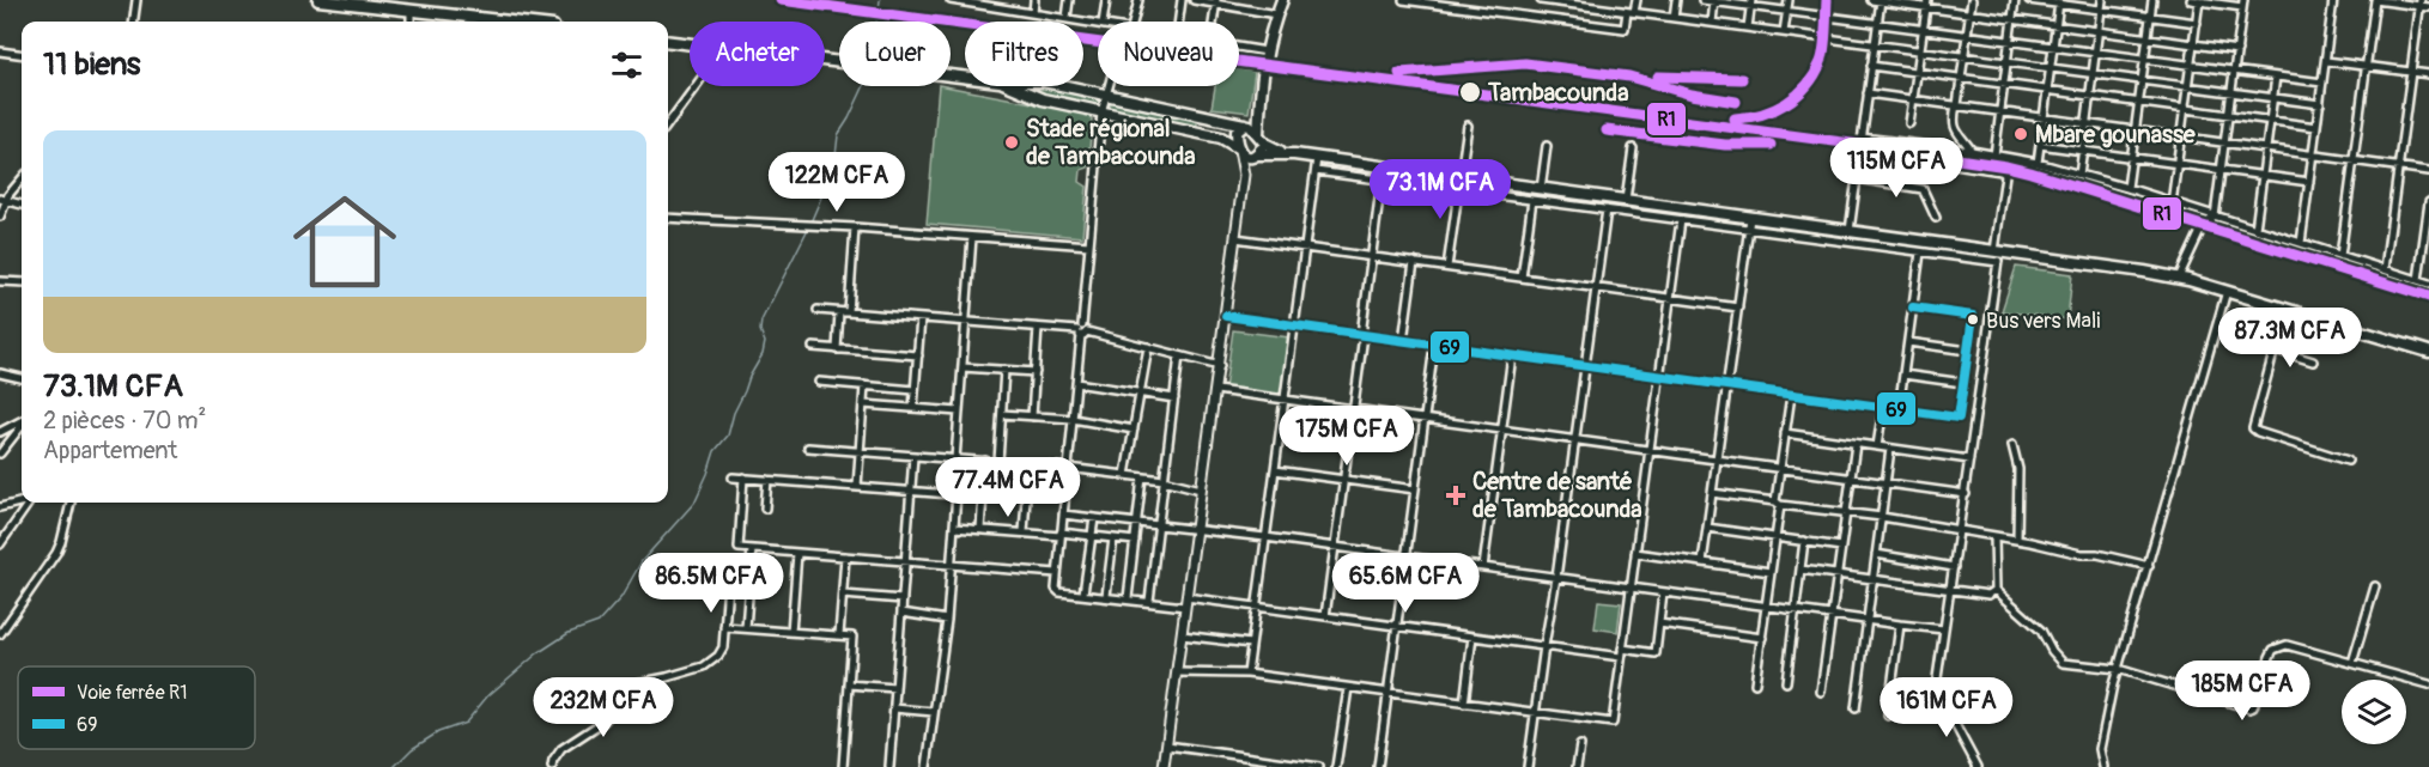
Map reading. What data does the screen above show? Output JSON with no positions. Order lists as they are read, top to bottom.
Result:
{
  "places": {
    "other": [
      "Tambacounda",
      "Mbare gounasse",
      "Stade régional de Tambacounda",
      "Bus vers Mali"
    ],
    "health": ["Centre de santé de Tambacounda"]
  },
  "lines": ["rail line R1", "transit line 69"],
  "legend": ["Voie ferrée R1", "69"],
  "page": {
    "chip": [
      "Acheter",
      "Louer",
      "Filtres",
      "Nouveau"
    ],
    "heading": "11 biens",
    "list": [
      {
        "name": "73.1M CFA",
        "note": "2 pièces · 70 m² · Appartement"
      }
    ],
    "price": [
      "115M CFA",
      "122M CFA",
      "73.1M CFA",
      "87.3M CFA",
      "175M CFA",
      "77.4M CFA",
      "86.5M CFA",
      "65.6M CFA",
      "185M CFA",
      "232M CFA",
      "161M CFA"
    ]
  }
}
